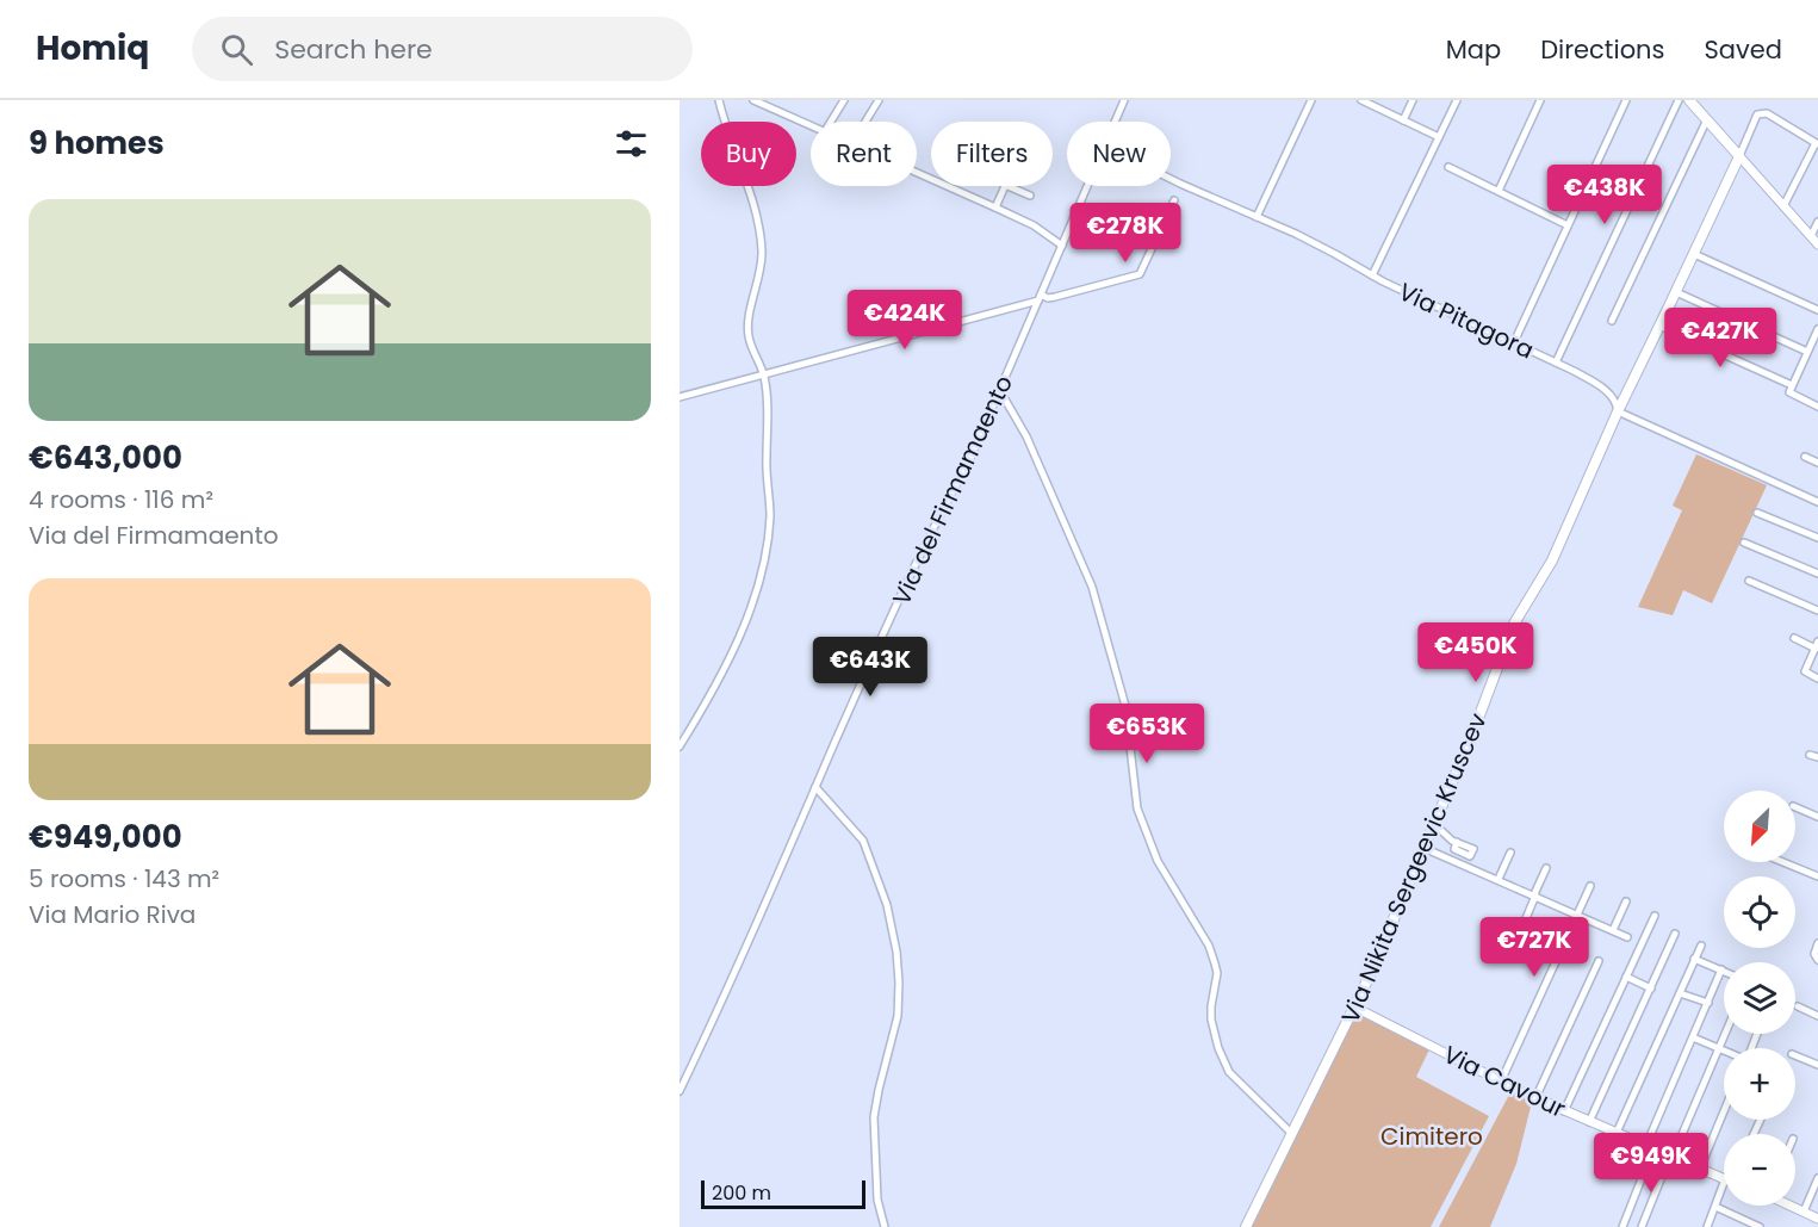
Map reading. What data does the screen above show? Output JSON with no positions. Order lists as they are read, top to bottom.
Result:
{
  "streets": {
    "main road": ["Via Nikita Sergeevic Kruscev"],
    "street": ["Via Pitagora", "Via del Firmamaento", "Via Cavour"]
  },
  "crossings": [
    ["Via Pitagora", "Via Nikita Sergeevic Kruscev"],
    ["Via Nikita Sergeevic Kruscev", "Via Cavour"]
  ],
  "parks": ["Cimitero"],
  "scale_bar": "200 m",
  "north": "bottom left",
  "page": {
    "header": "Homiq",
    "search": "Search here",
    "nav": ["Map", "Directions", "Saved"],
    "heading": "9 homes",
    "chip": [
      "Buy",
      "Rent",
      "Filters",
      "New"
    ],
    "price": [
      "€438K",
      "€278K",
      "€424K",
      "€427K",
      "€450K",
      "€643K",
      "€653K",
      "€727K",
      "€949K"
    ],
    "list": [
      {
        "name": "€643,000",
        "note": "4 rooms · 116 m² · Via del Firmamaento"
      },
      {
        "name": "€949,000",
        "note": "5 rooms · 143 m² · Via Mario Riva"
      }
    ],
    "map_buttons": ["+", "−"],
    "scale": "200 m"
  }
}
